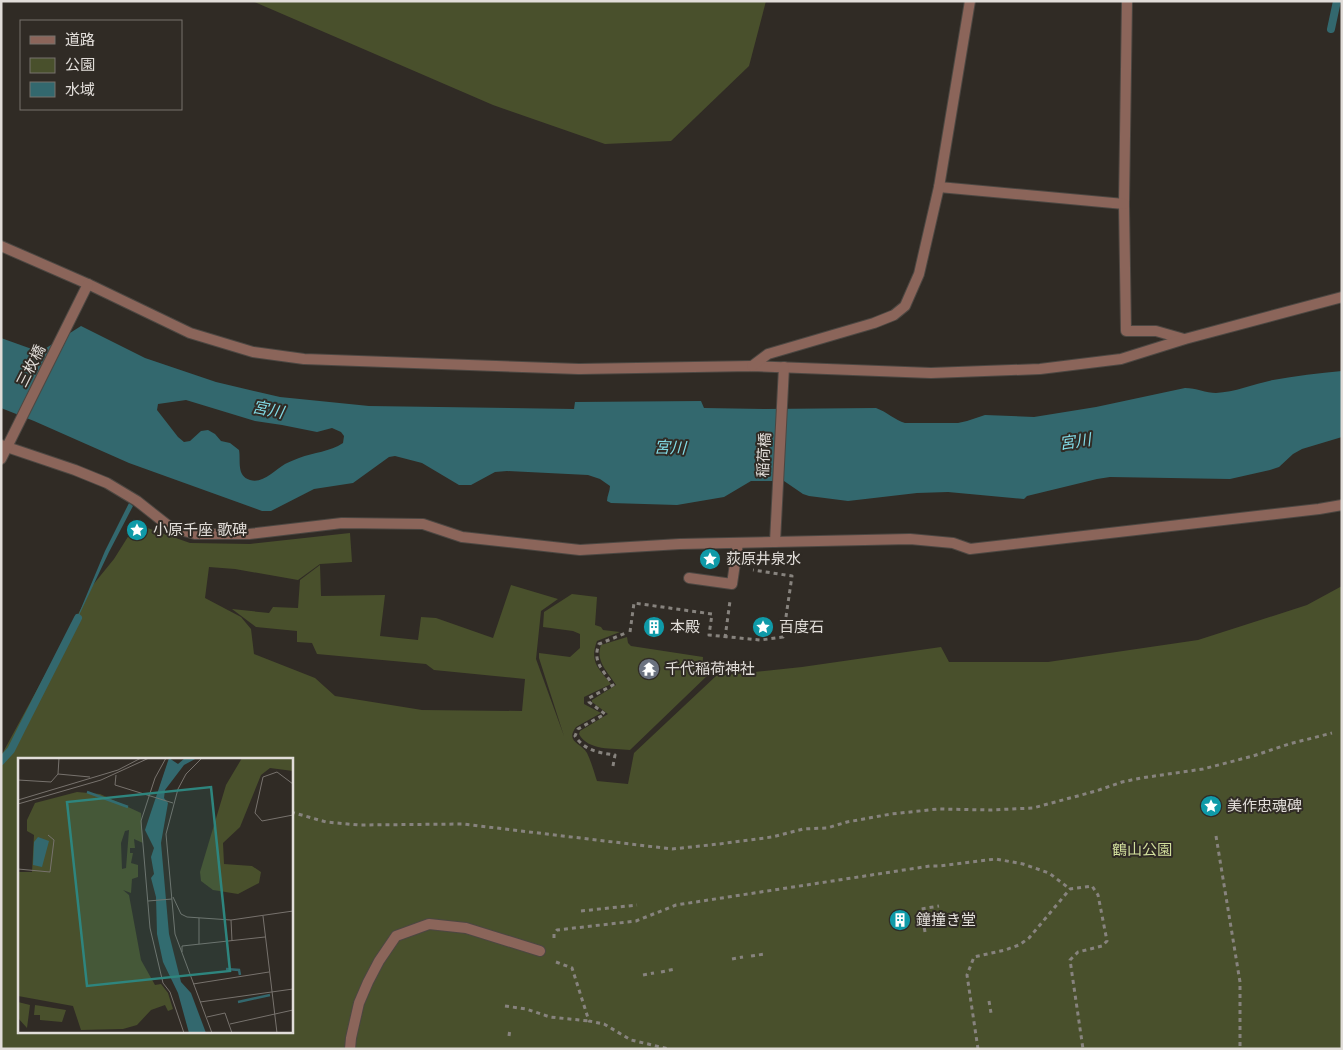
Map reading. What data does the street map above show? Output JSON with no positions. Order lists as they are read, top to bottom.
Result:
{
  "streets": {
    "street": ["三枚橋", "稲荷橋"]
  },
  "water": ["宮川"],
  "parks": ["鶴山公園"],
  "places": {
    "place": [
      "小原千座 歌碑",
      "荻原井泉水",
      "百度石",
      "美作忠魂碑"
    ],
    "building": ["本殿", "鐘撞き堂"],
    "temple": ["千代稲荷神社"]
  },
  "legend": ["道路", "公園", "水域"]
}
